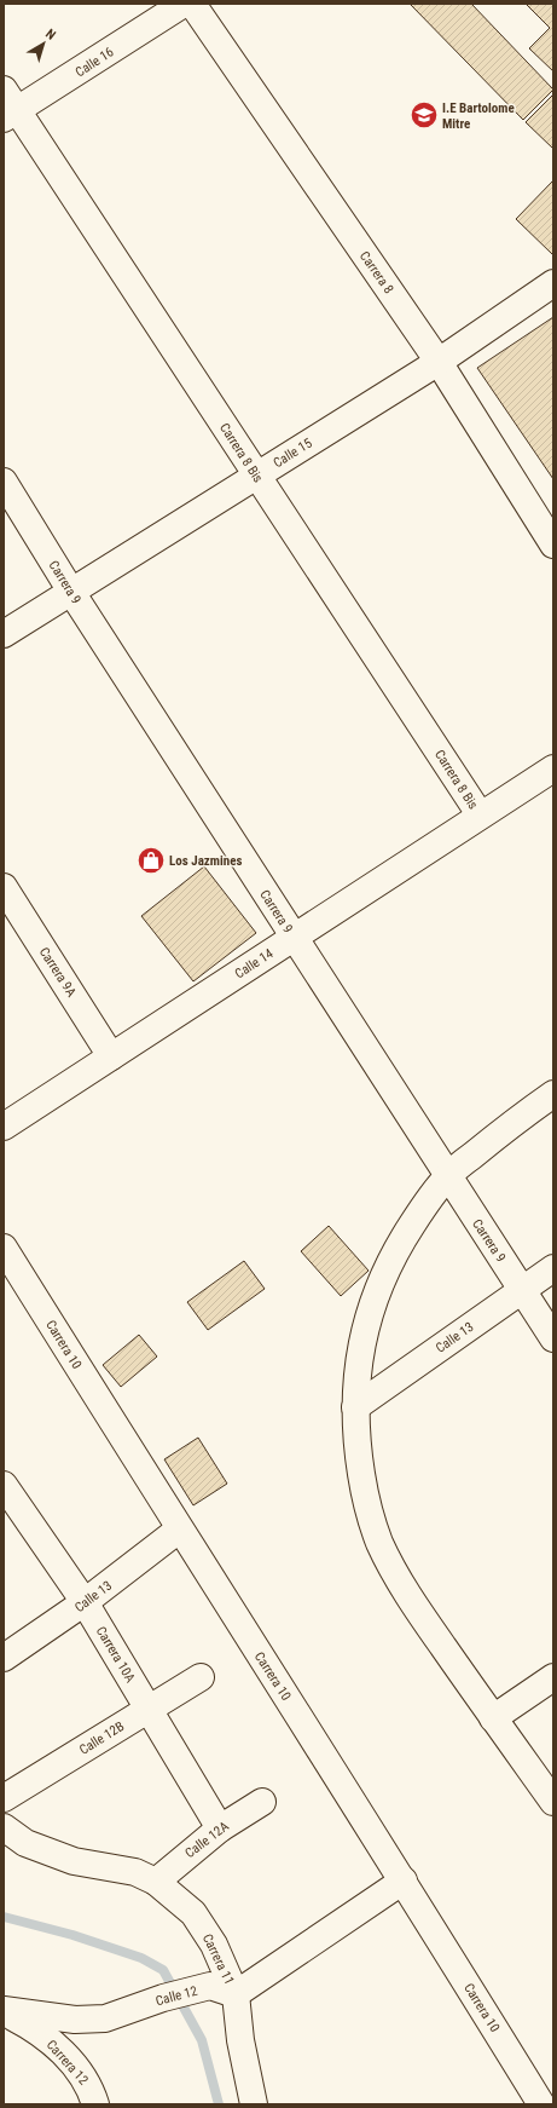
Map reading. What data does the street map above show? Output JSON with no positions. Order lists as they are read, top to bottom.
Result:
{
  "streets": {
    "street": [
      "Calle 16",
      "Carrera 8",
      "Carrera 8 Bis",
      "Calle 15",
      "Carrera 9",
      "Calle 14",
      "Carrera 9A",
      "Calle 13",
      "Carrera 10",
      "Carrera 10A",
      "Calle 12B",
      "Calle 12A",
      "Carrera 11",
      "Calle 12",
      "Carrera 12"
    ]
  },
  "crossings": [
    ["Calle 16", "Carrera 8 Bis"],
    ["Carrera 8", "Calle 15"],
    ["Carrera 8 Bis", "Calle 15"],
    ["Carrera 8 Bis", "Calle 14"],
    ["Calle 15", "Carrera 9"],
    ["Carrera 9", "Calle 14"],
    ["Carrera 9", "Calle 13"],
    ["Calle 14", "Carrera 9A"],
    ["Calle 13", "Carrera 10"],
    ["Calle 13", "Carrera 10A"],
    ["Carrera 10A", "Calle 12B"],
    ["Carrera 10A", "Calle 12A"],
    ["Calle 12A", "Carrera 11"],
    ["Carrera 11", "Calle 12"],
    ["Calle 12", "Carrera 12"]
  ],
  "places": {
    "school or university": ["I.E Bartolome Mitre"],
    "shop": ["Los Jazmines"]
  },
  "north": "top right"
}
